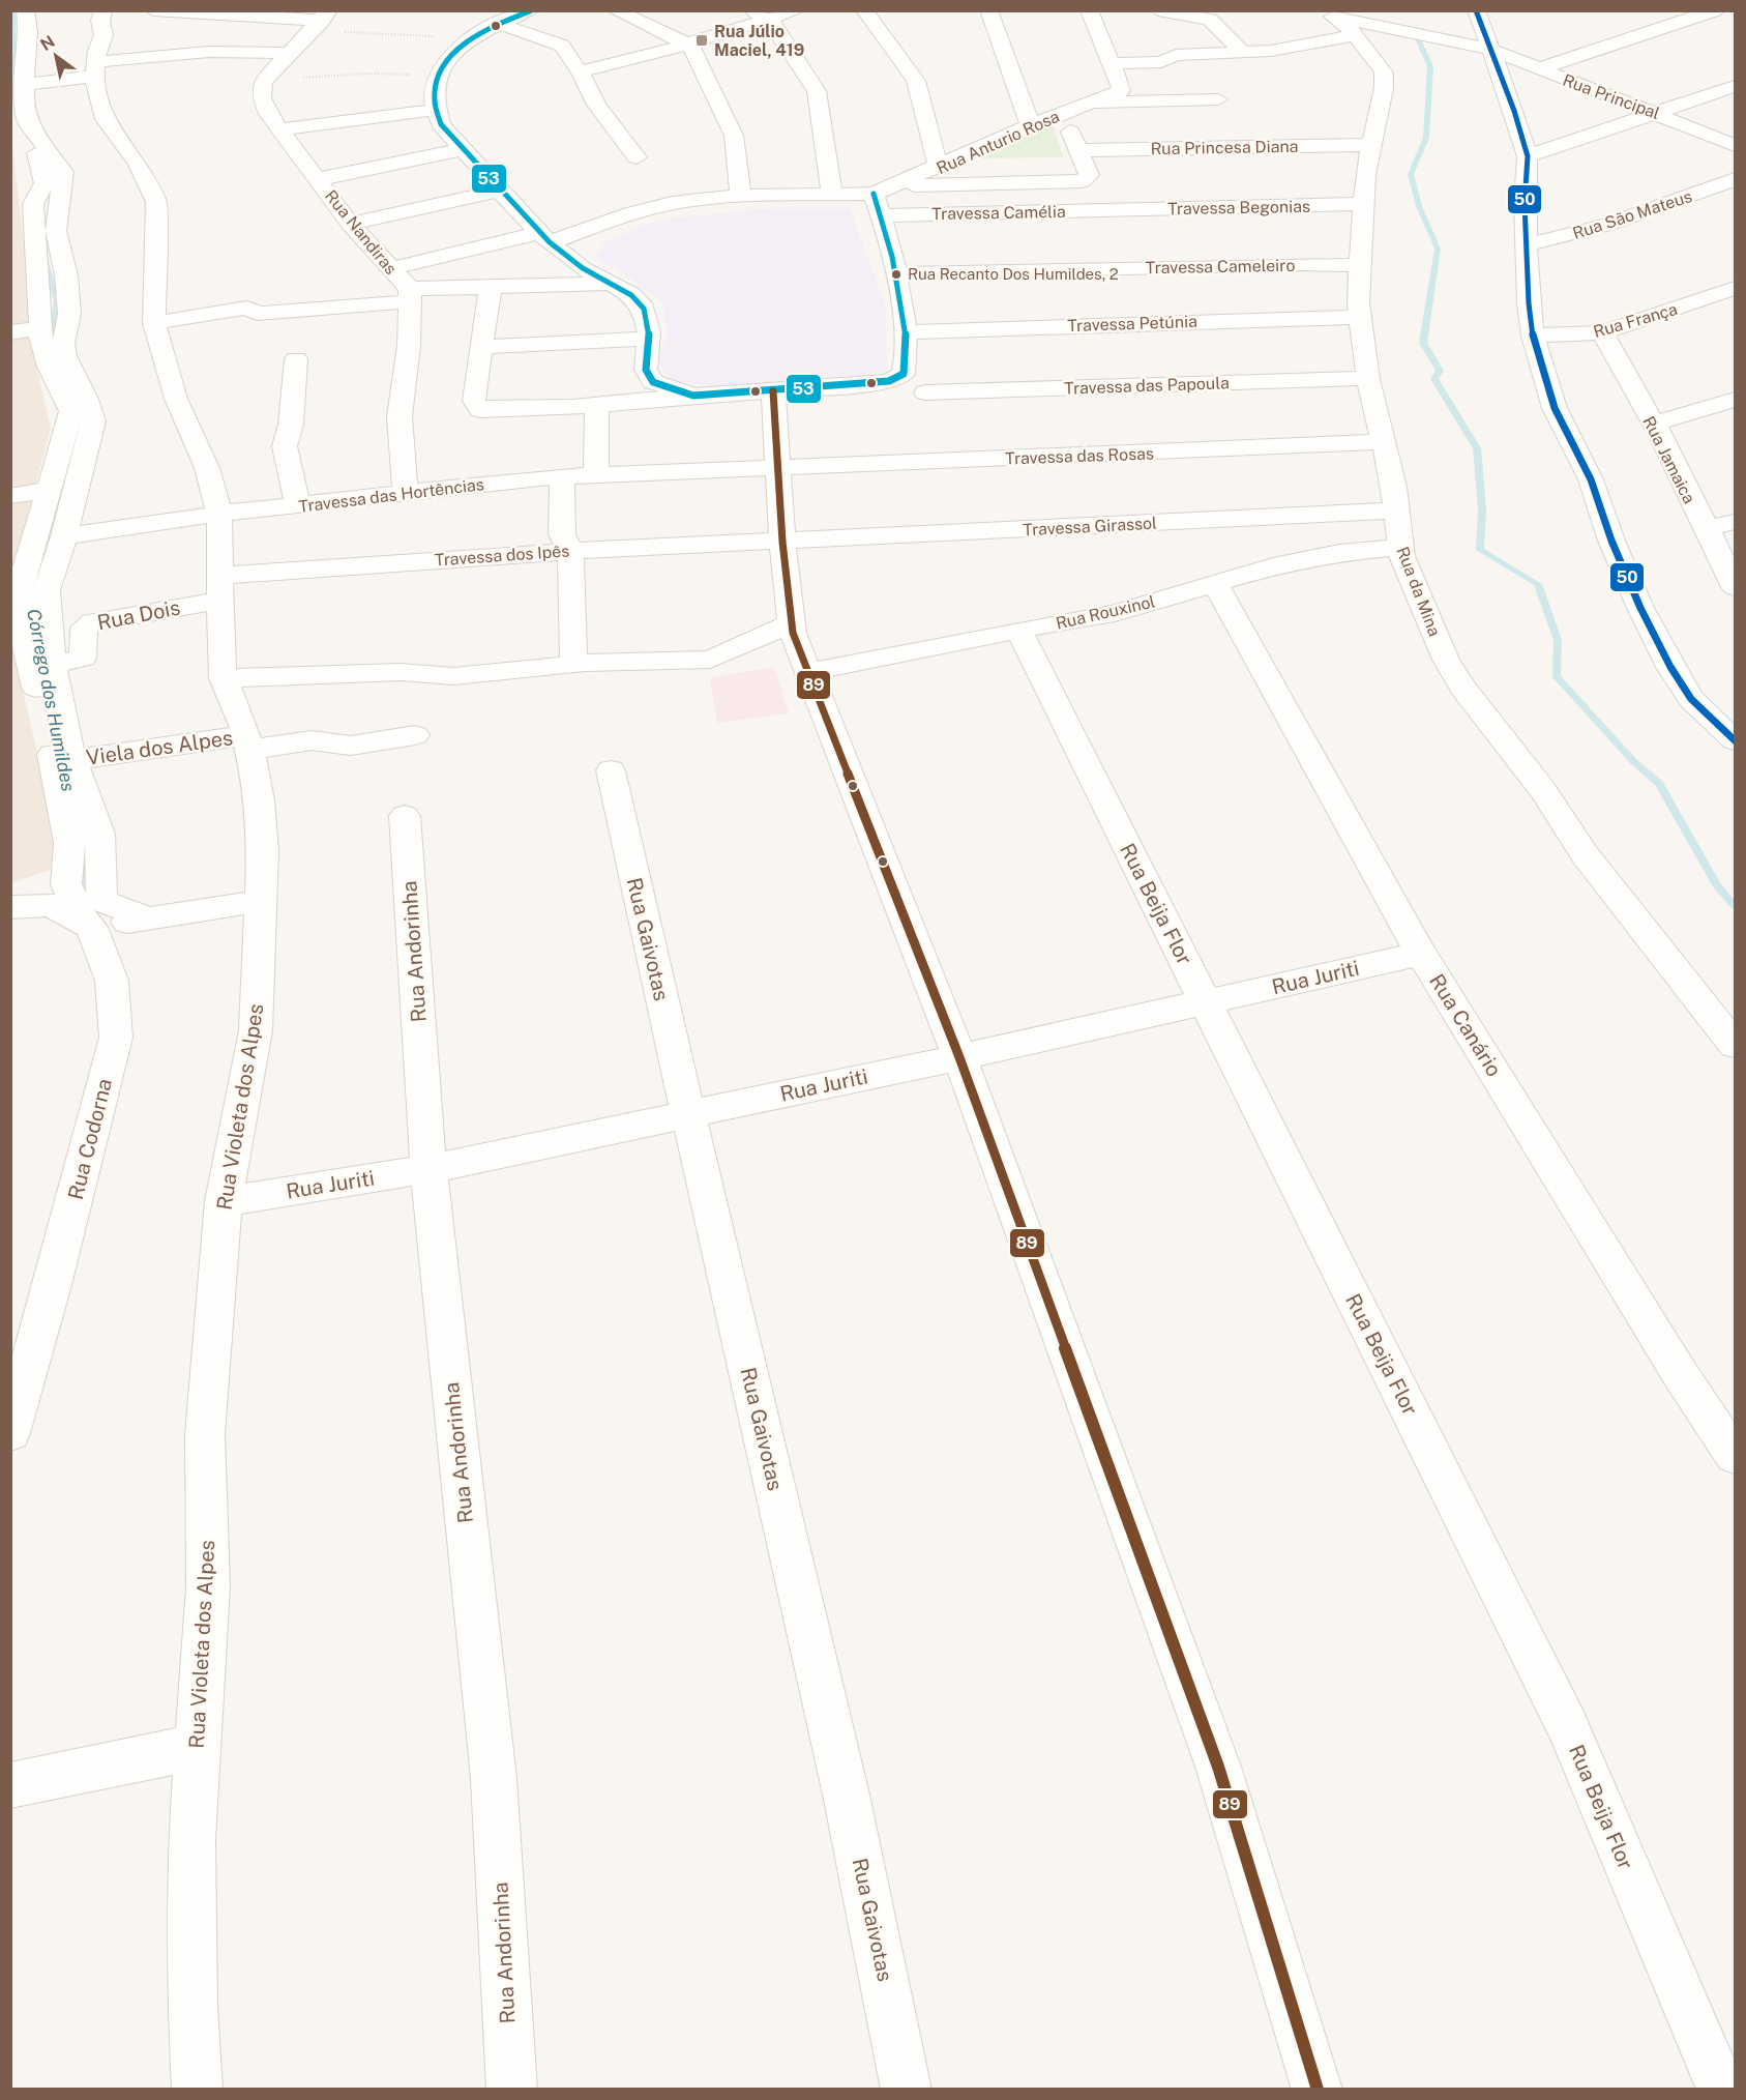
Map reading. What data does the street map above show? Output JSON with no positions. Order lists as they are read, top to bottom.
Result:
{
  "streets": {
    "street": [
      "Rua Principal",
      "Rua Anturio Rosa",
      "Rua Princesa Diana",
      "Travessa Begonias",
      "Travessa Camélia",
      "Rua São Mateus",
      "Rua Nandiras",
      "Travessa Cameleiro",
      "Rua França",
      "Travessa Petúnia",
      "Travessa das Papoula",
      "Travessa das Rosas",
      "Rua Jamaica",
      "Travessa das Hortências",
      "Travessa Girassol",
      "Travessa dos Ipês",
      "Rua da Mina",
      "Rua Rouxinol",
      "Rua Dois",
      "Viela dos Alpes",
      "Rua Beija Flor",
      "Rua Gaivotas",
      "Rua Andorinha",
      "Rua Juriti",
      "Rua Canário",
      "Rua Violeta dos Alpes",
      "Rua Codorna"
    ]
  },
  "crossings": [
    ["Rua Principal", "Rua da Mina"],
    ["Rua Princesa Diana", "Rua da Mina"],
    ["Travessa Begonias", "Travessa Camélia"],
    ["Travessa Begonias", "Rua da Mina"],
    ["Travessa Cameleiro", "Rua da Mina"],
    ["Rua França", "Rua Jamaica"],
    ["Travessa Petúnia", "Rua da Mina"],
    ["Travessa das Papoula", "Rua da Mina"],
    ["Travessa das Rosas", "Travessa das Hortências"],
    ["Travessa das Rosas", "Rua da Mina"],
    ["Travessa das Hortências", "Rua Violeta dos Alpes"],
    ["Travessa Girassol", "Travessa dos Ipês"],
    ["Travessa Girassol", "Rua da Mina"],
    ["Travessa dos Ipês", "Rua Dois"],
    ["Travessa dos Ipês", "Rua Violeta dos Alpes"],
    ["Rua da Mina", "Rua Rouxinol"],
    ["Rua Rouxinol", "Rua Beija Flor"],
    ["Rua Rouxinol", "Rua Canário"],
    ["Rua Dois", "Rua Violeta dos Alpes"],
    ["Viela dos Alpes", "Rua Violeta dos Alpes"],
    ["Rua Beija Flor", "Rua Juriti"],
    ["Rua Gaivotas", "Rua Juriti"],
    ["Rua Andorinha", "Rua Juriti"],
    ["Rua Juriti", "Rua Canário"],
    ["Rua Juriti", "Rua Violeta dos Alpes"]
  ],
  "water": ["Córrego dos Humildes"],
  "places": {
    "transit": ["Rua Júlio Maciel, 419"],
    "other": ["Rua Recanto Dos Humildes, 2"]
  },
  "lines": ["transit line 53", "transit line 50", "transit line 89"],
  "north": "top left"
}
